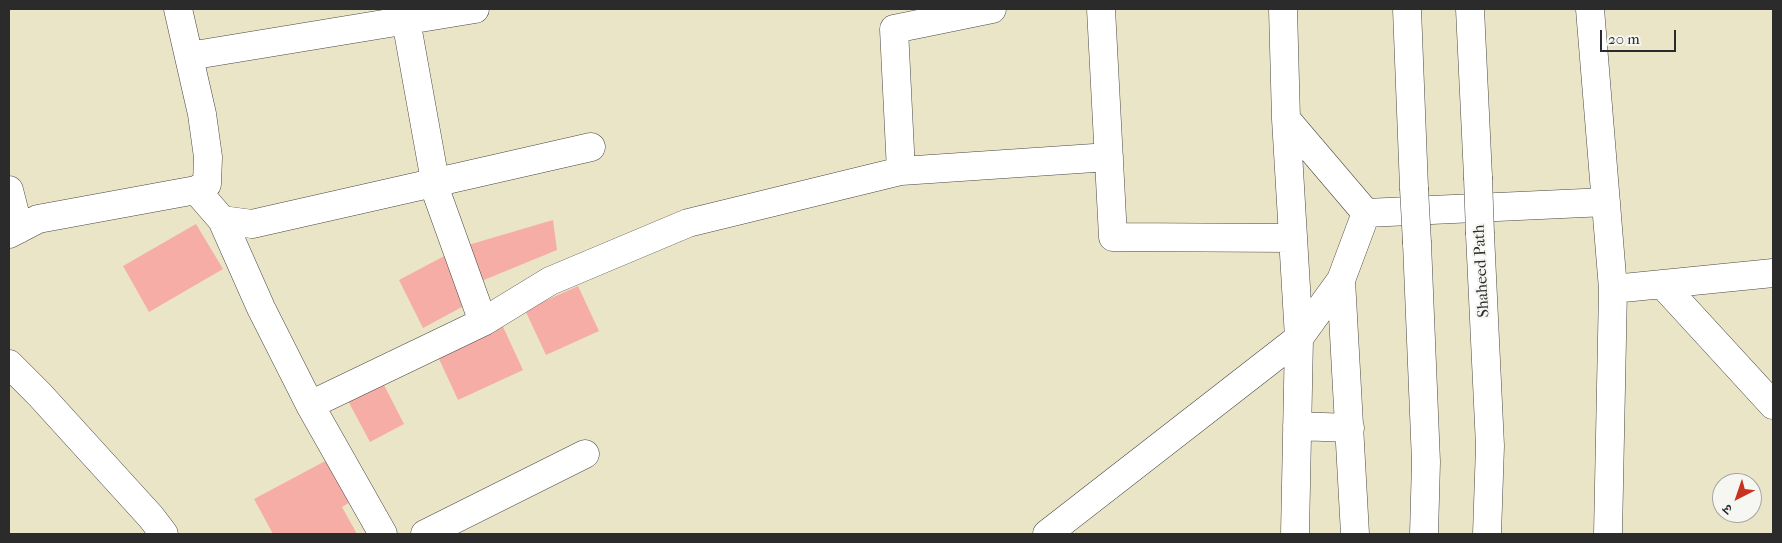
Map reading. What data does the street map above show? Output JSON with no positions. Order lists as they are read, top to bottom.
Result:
{
  "streets": {
    "main road": ["Shaheed Path"]
  },
  "scale_bar": "20 m",
  "north": "bottom left"
}
